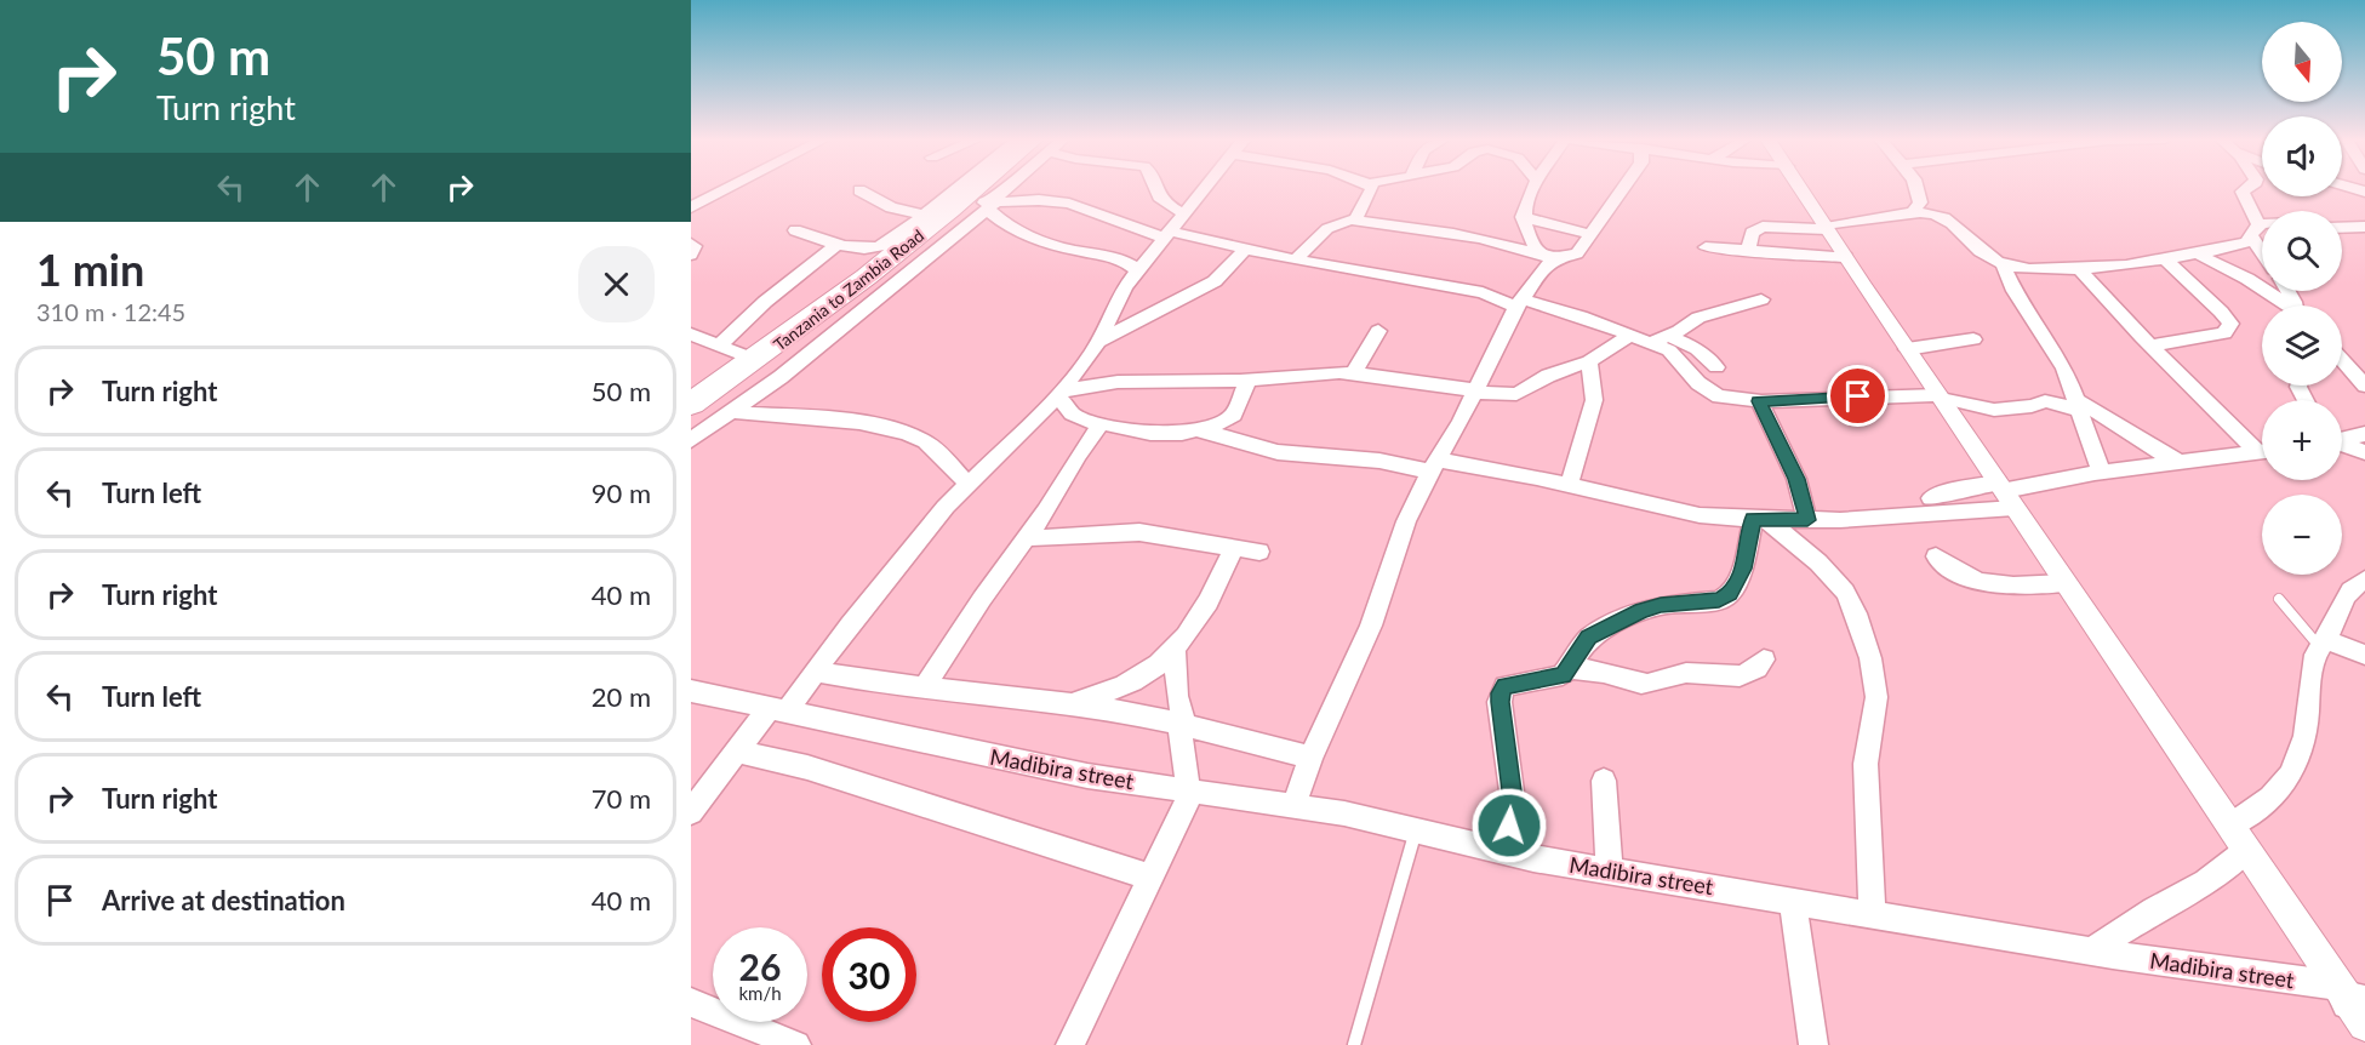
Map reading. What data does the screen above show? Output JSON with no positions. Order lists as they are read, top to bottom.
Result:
{
  "streets": {
    "highway": ["Tanzania to Zambia Road"],
    "street": ["Madibira street"]
  },
  "north": "bottom",
  "page": {
    "turn": ["50 m", "Turn right"],
    "map_buttons": ["+", "−"],
    "heading": ["1 min", "310 m · 12:45"],
    "list": [
      {
        "name": "Turn right",
        "value": "50 m"
      },
      {
        "name": "Turn left",
        "value": "90 m"
      },
      {
        "name": "Turn right",
        "value": "40 m"
      },
      {
        "name": "Turn left",
        "value": "20 m"
      },
      {
        "name": "Turn right",
        "value": "70 m"
      },
      {
        "name": "Arrive at destination",
        "value": "40 m"
      }
    ],
    "speed": "26 km/h",
    "limit": "30"
  }
}
